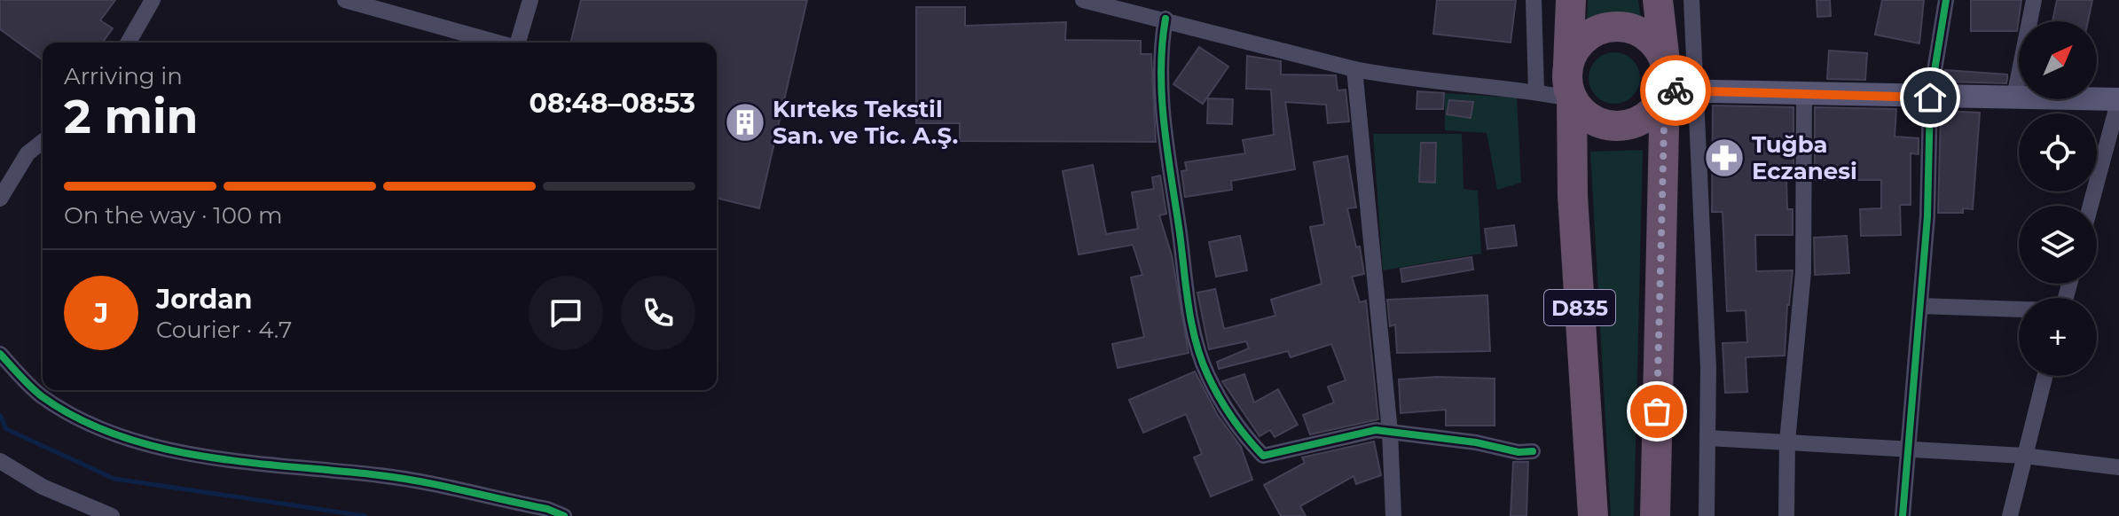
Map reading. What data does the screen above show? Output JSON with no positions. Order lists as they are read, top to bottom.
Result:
{
  "streets": {
    "highway": ["D835"]
  },
  "places": {
    "building": ["Kırteks Tekstil San. ve Tic. A.Ş."],
    "pharmacy": ["Tuğba Eczanesi"]
  },
  "north": "top right",
  "page": {
    "map_buttons": "+",
    "heading": ["2 min", "Arriving in", "08:48–08:53"],
    "panel": ["Jordan", "Courier · 4.7"],
    "bar": "On the way · 100 m",
    "round": "J"
  }
}
